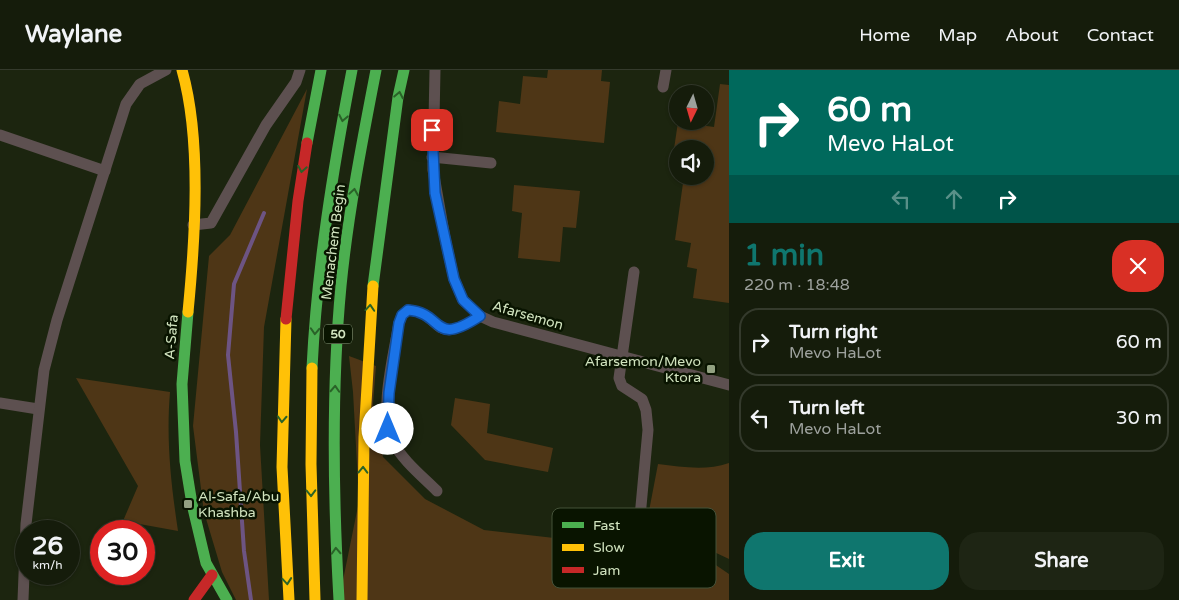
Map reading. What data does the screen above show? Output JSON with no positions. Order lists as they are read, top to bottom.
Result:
{
  "streets": {
    "main road": ["Menachem Begin", "50", "A-Safa"],
    "street": ["Afarsemon"]
  },
  "places": {
    "transit": ["Afarsemon/Mevo Ktora", "Al-Safa/Abu Khashba"]
  },
  "legend": ["Fast", "Slow", "Jam"],
  "north": "bottom",
  "page": {
    "header": "Waylane",
    "nav": [
      "Home",
      "Map",
      "About",
      "Contact"
    ],
    "turn": ["60 m", "Mevo HaLot"],
    "heading": ["1 min", "220 m · 18:48"],
    "list": [
      {
        "name": "Turn right",
        "note": "Mevo HaLot",
        "value": "60 m"
      },
      {
        "name": "Turn left",
        "note": "Mevo HaLot",
        "value": "30 m"
      }
    ],
    "speed": "26 km/h",
    "limit": "30",
    "buttons": ["Exit", "Share"]
  }
}
